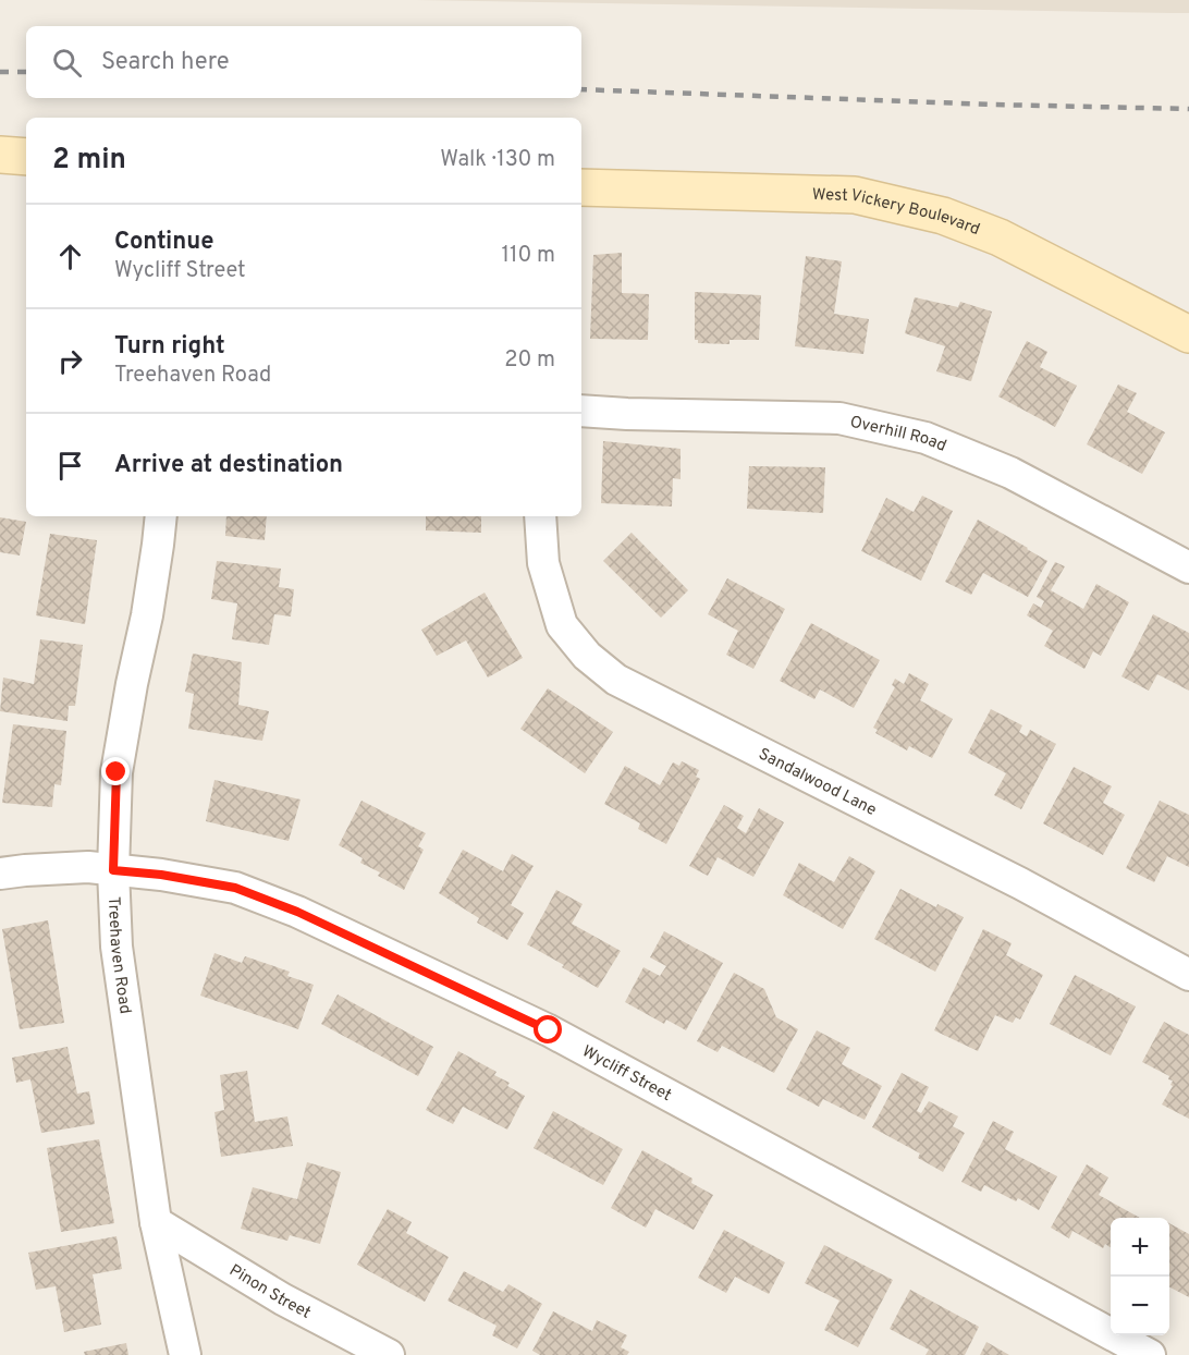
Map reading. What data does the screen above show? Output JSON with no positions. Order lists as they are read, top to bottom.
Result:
{
  "streets": {
    "main road": ["West Vickery Boulevard"],
    "street": [
      "Overhill Road",
      "Sandalwood Lane",
      "Treehaven Road",
      "Wycliff Street",
      "Pinon Street"
    ]
  },
  "crossings": [
    ["Treehaven Road", "Wycliff Street"],
    ["Treehaven Road", "Pinon Street"]
  ],
  "page": {
    "search": "Search here",
    "heading": ["2 min", "Walk · 130 m"],
    "list": [
      ["Continue", "Wycliff Street", "110 m"],
      ["Turn right", "Treehaven Road", "20 m"],
      "Arrive at destination"
    ],
    "map_buttons": ["+", "−"]
  }
}
